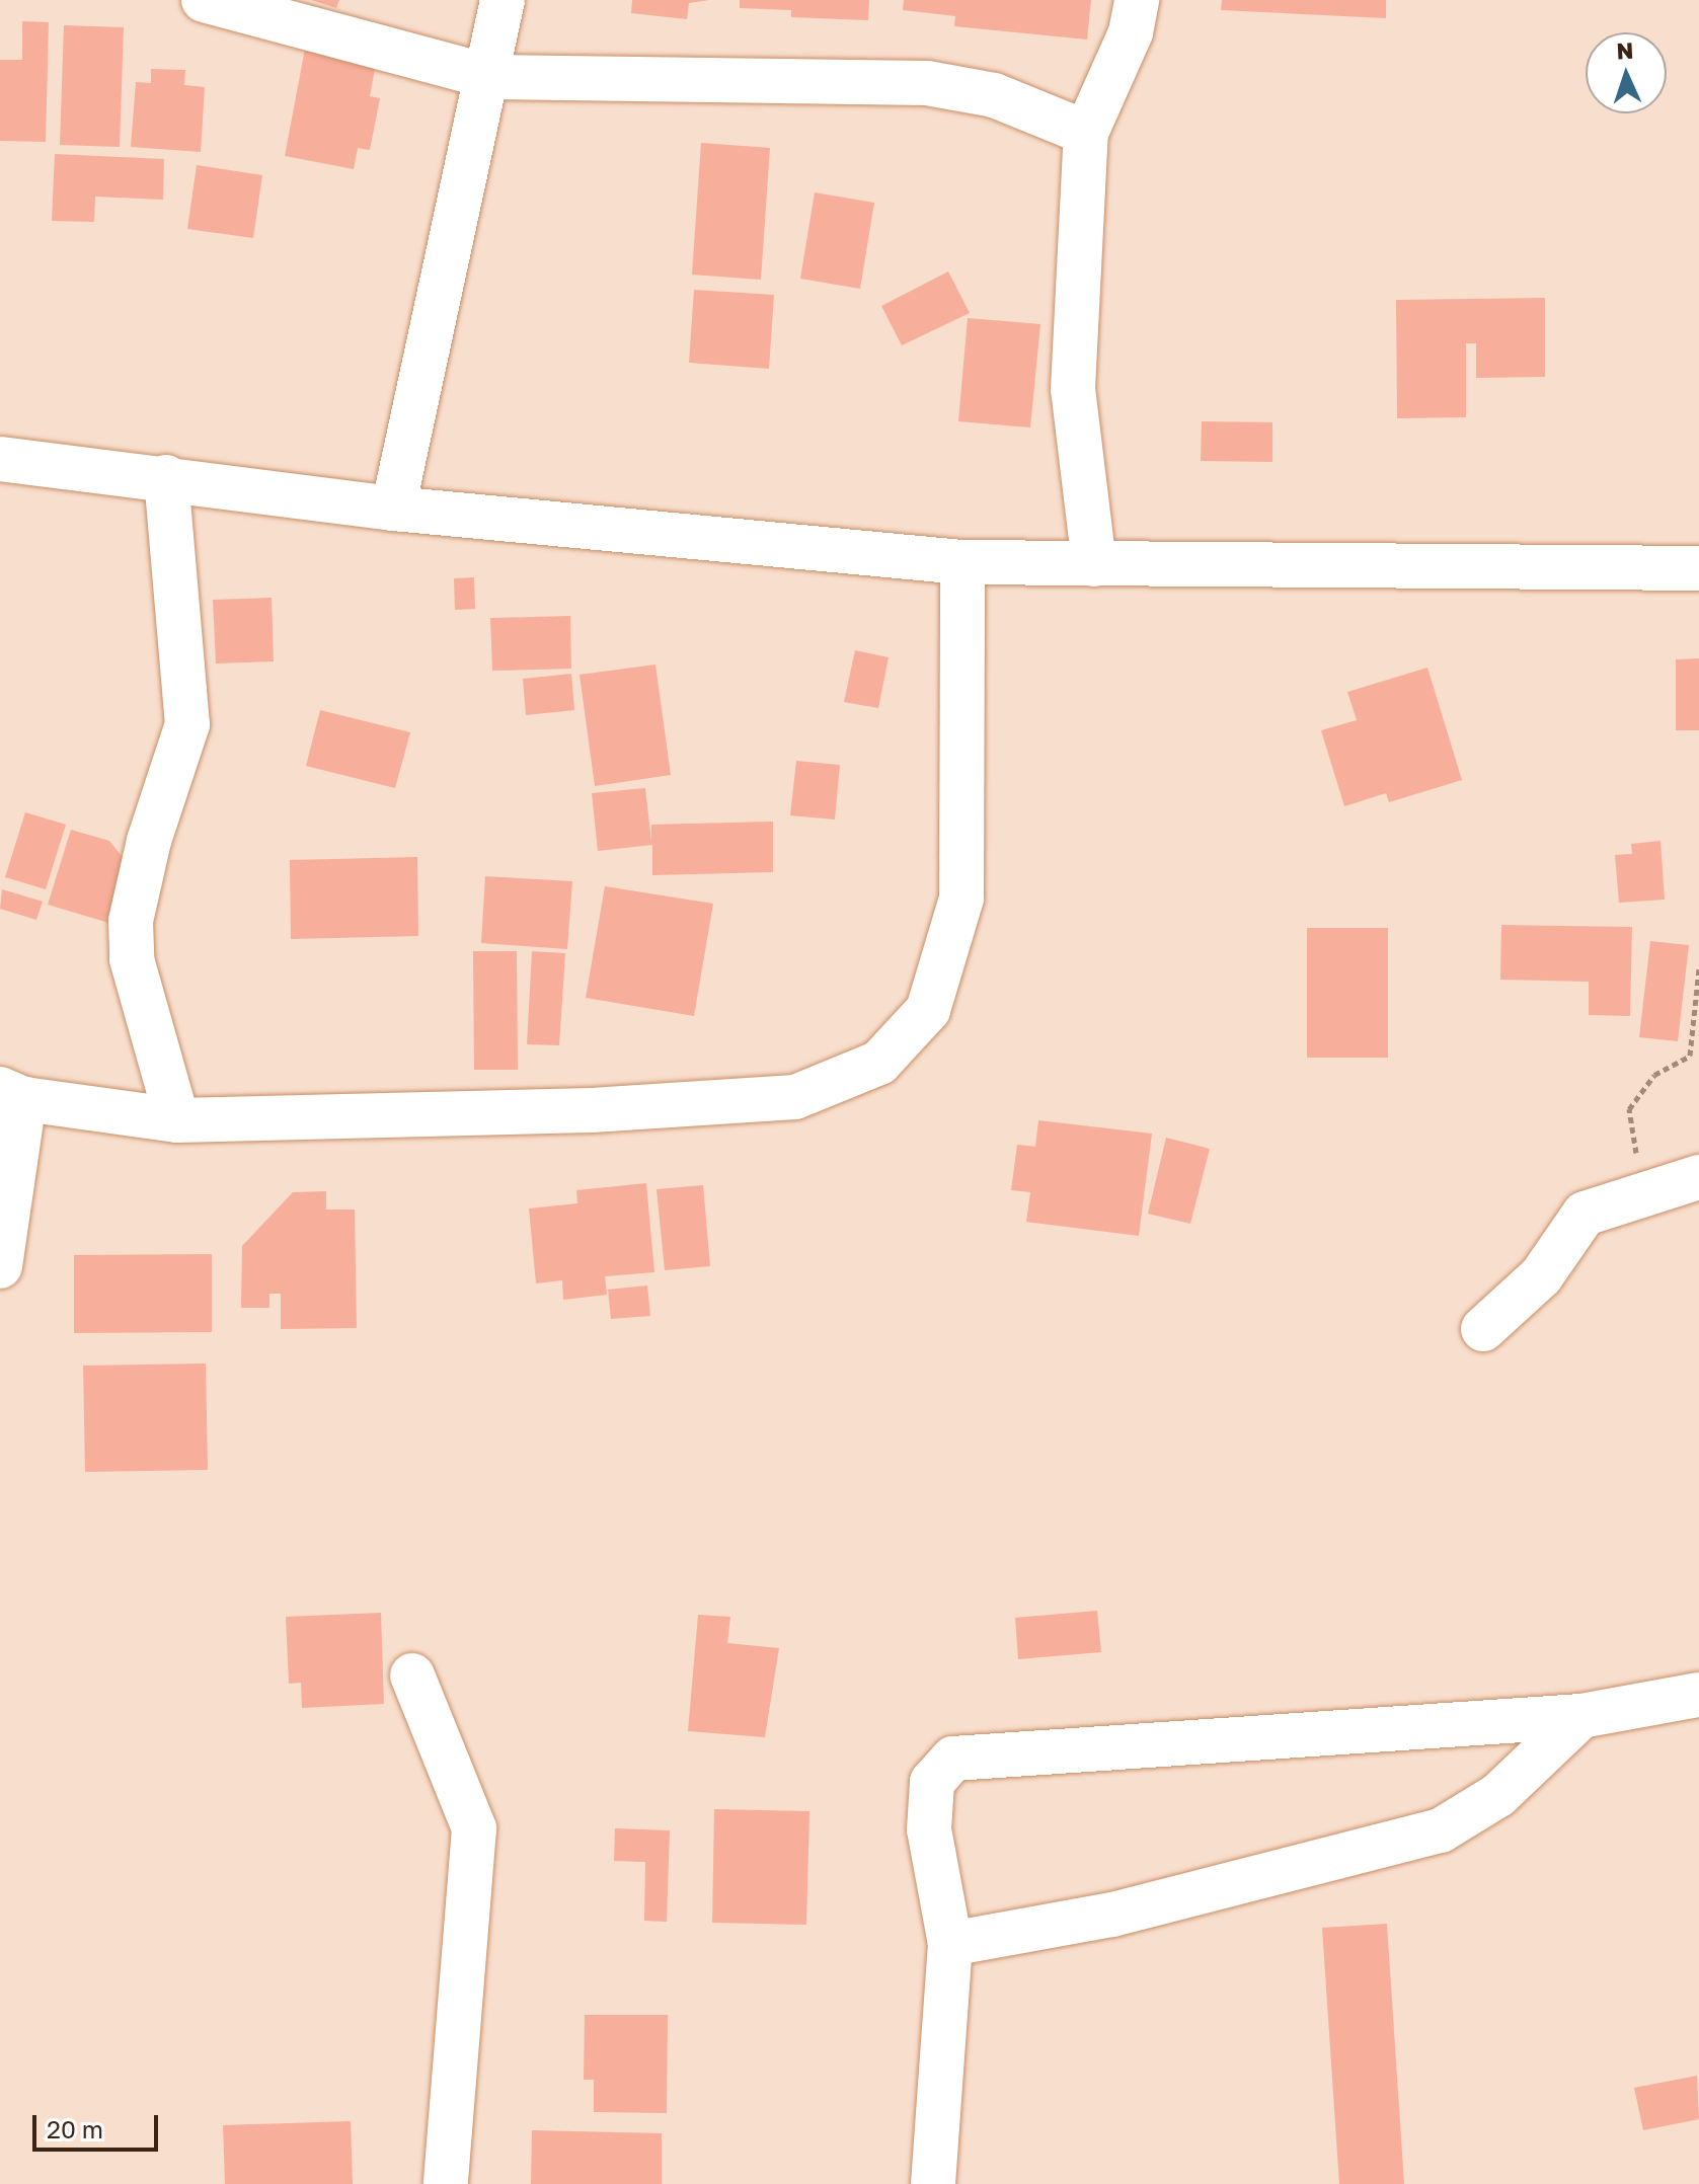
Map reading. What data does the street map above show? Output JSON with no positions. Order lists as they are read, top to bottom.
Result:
{
  "scale_bar": "20 m",
  "north": "top"
}
